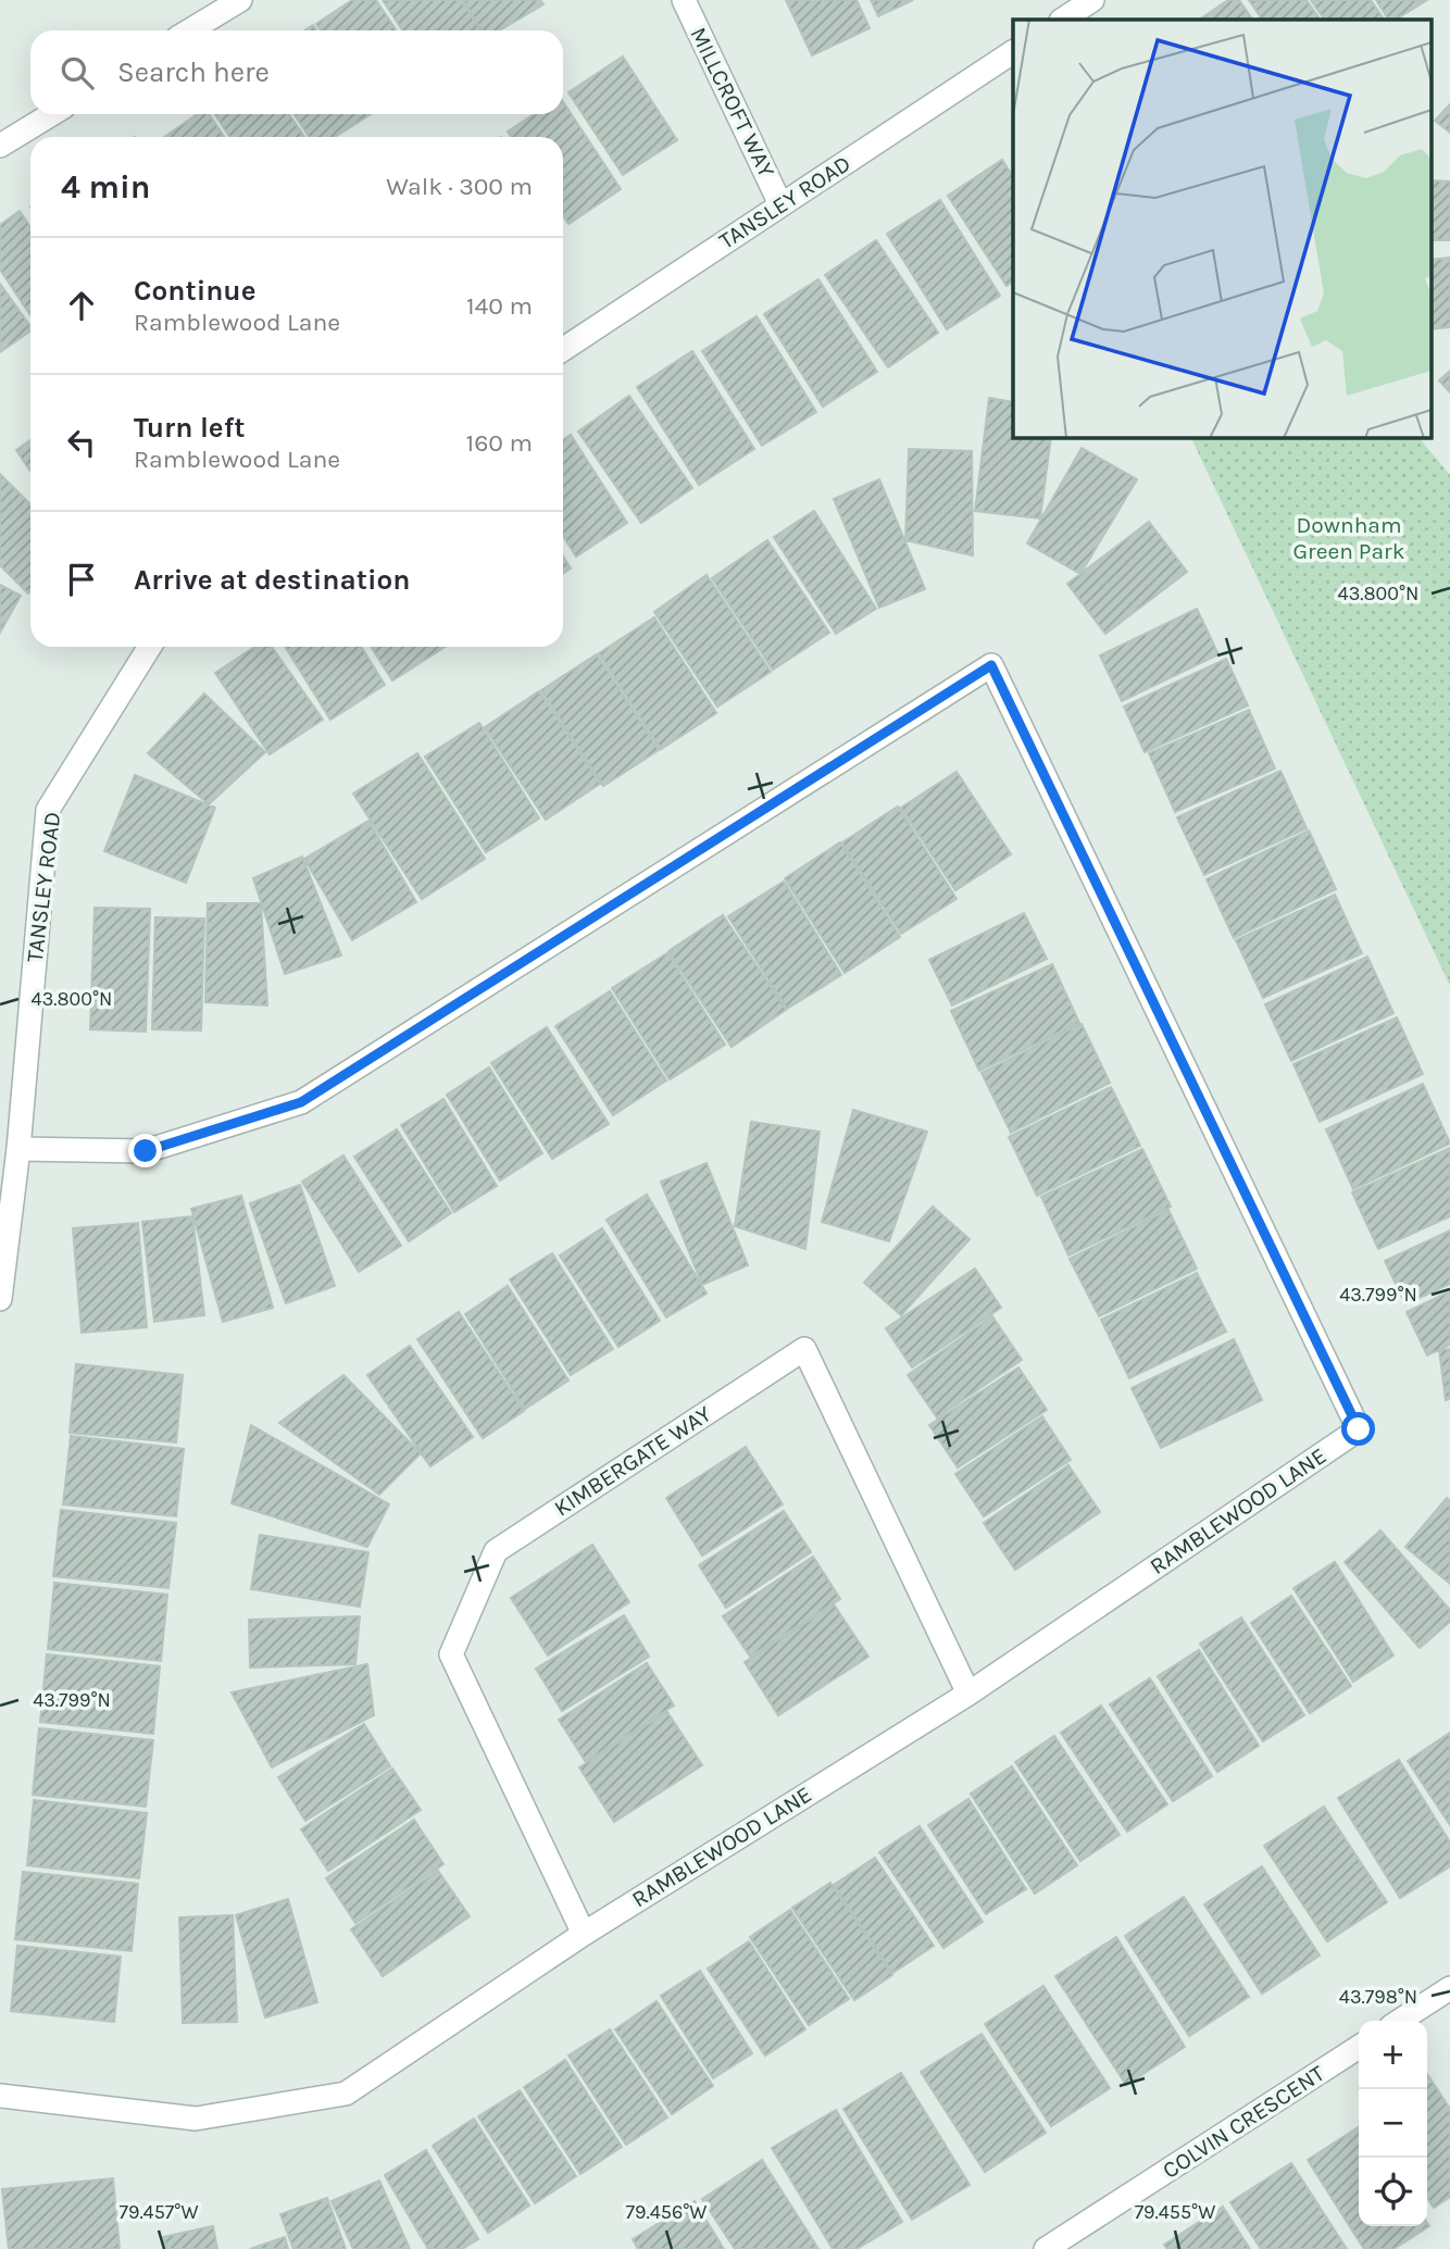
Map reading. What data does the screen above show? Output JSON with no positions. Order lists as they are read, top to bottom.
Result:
{
  "streets": {
    "street": [
      "MILLCROFT WAY",
      "TANSLEY ROAD",
      "KIMBERGATE WAY",
      "RAMBLEWOOD LANE",
      "COLVIN CRESCENT"
    ]
  },
  "crossings": [
    ["MILLCROFT WAY", "TANSLEY ROAD"],
    ["TANSLEY ROAD", "RAMBLEWOOD LANE"],
    ["KIMBERGATE WAY", "RAMBLEWOOD LANE"]
  ],
  "parks": ["Downham Green Park"],
  "page": {
    "search": "Search here",
    "heading": ["4 min", "Walk · 300 m"],
    "list": [
      ["Continue", "Ramblewood Lane", "140 m"],
      ["Turn left", "Ramblewood Lane", "160 m"],
      "Arrive at destination"
    ],
    "map_buttons": ["+", "−"]
  },
  "coordinates": [
    "43.800°N",
    "43.799°N",
    "43.798°N",
    "79.457°W",
    "79.456°W",
    "79.455°W"
  ]
}
